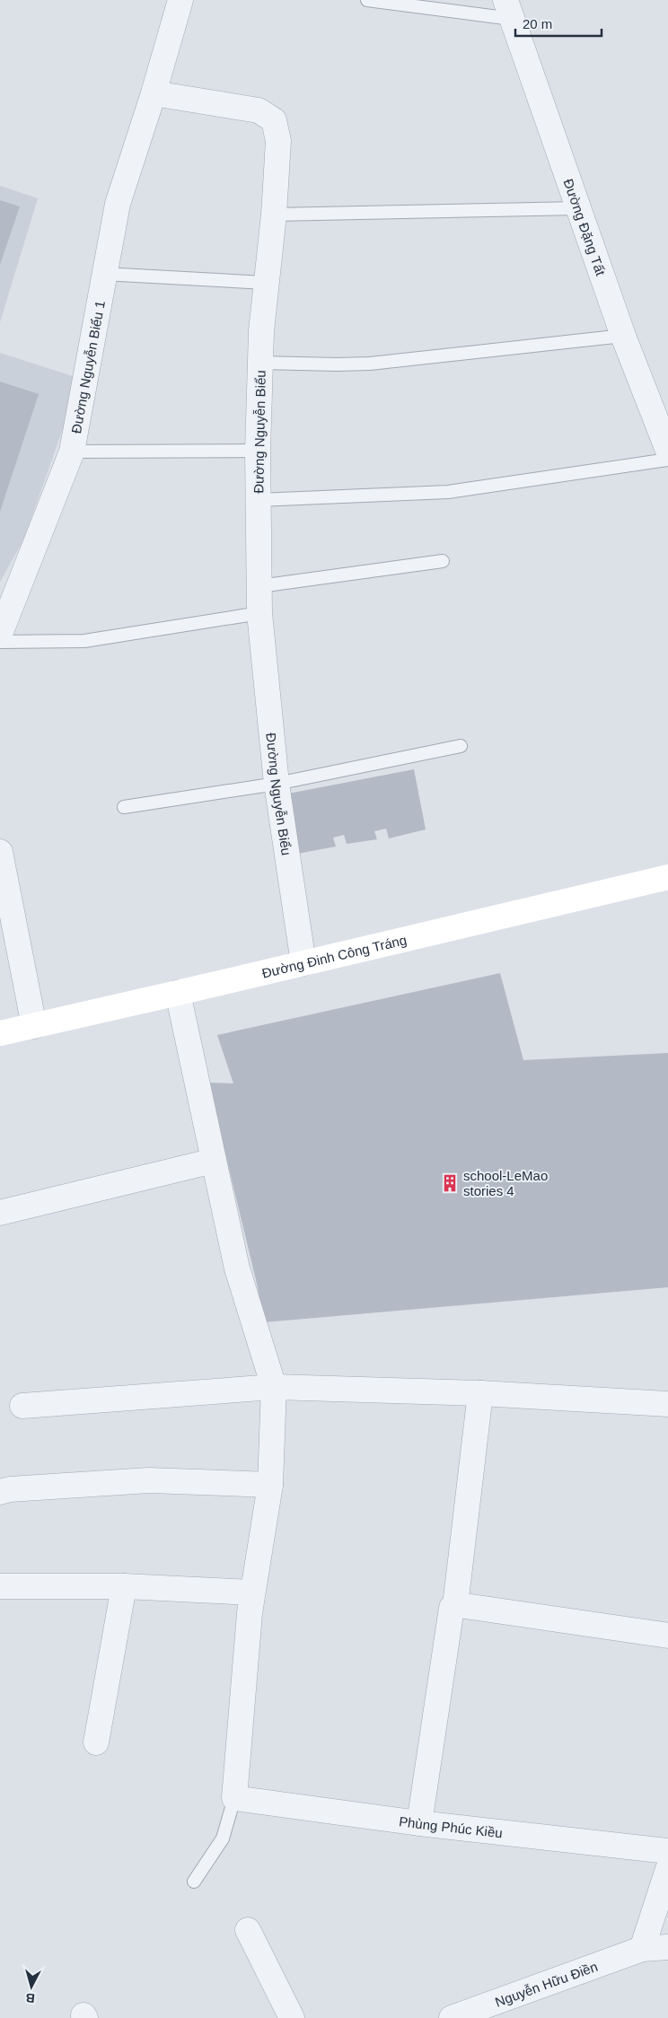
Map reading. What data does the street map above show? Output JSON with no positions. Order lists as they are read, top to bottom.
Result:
{
  "streets": {
    "street": [
      "Đường Đặng Tất",
      "Đường Nguyễn Biểu 1",
      "Đường Nguyễn Biểu",
      "Đường Đinh Công Tráng",
      "Phùng Phúc Kiều",
      "Nguyễn Hữu Điền"
    ]
  },
  "crossings": [
    ["Đường Nguyễn Biểu 1", "Đường Nguyễn Biểu"],
    ["Đường Nguyễn Biểu", "Đường Đinh Công Tráng"]
  ],
  "places": {
    "building": ["school-LeMao stories 4"]
  },
  "scale_bar": "20 m",
  "north": "bottom"
}
